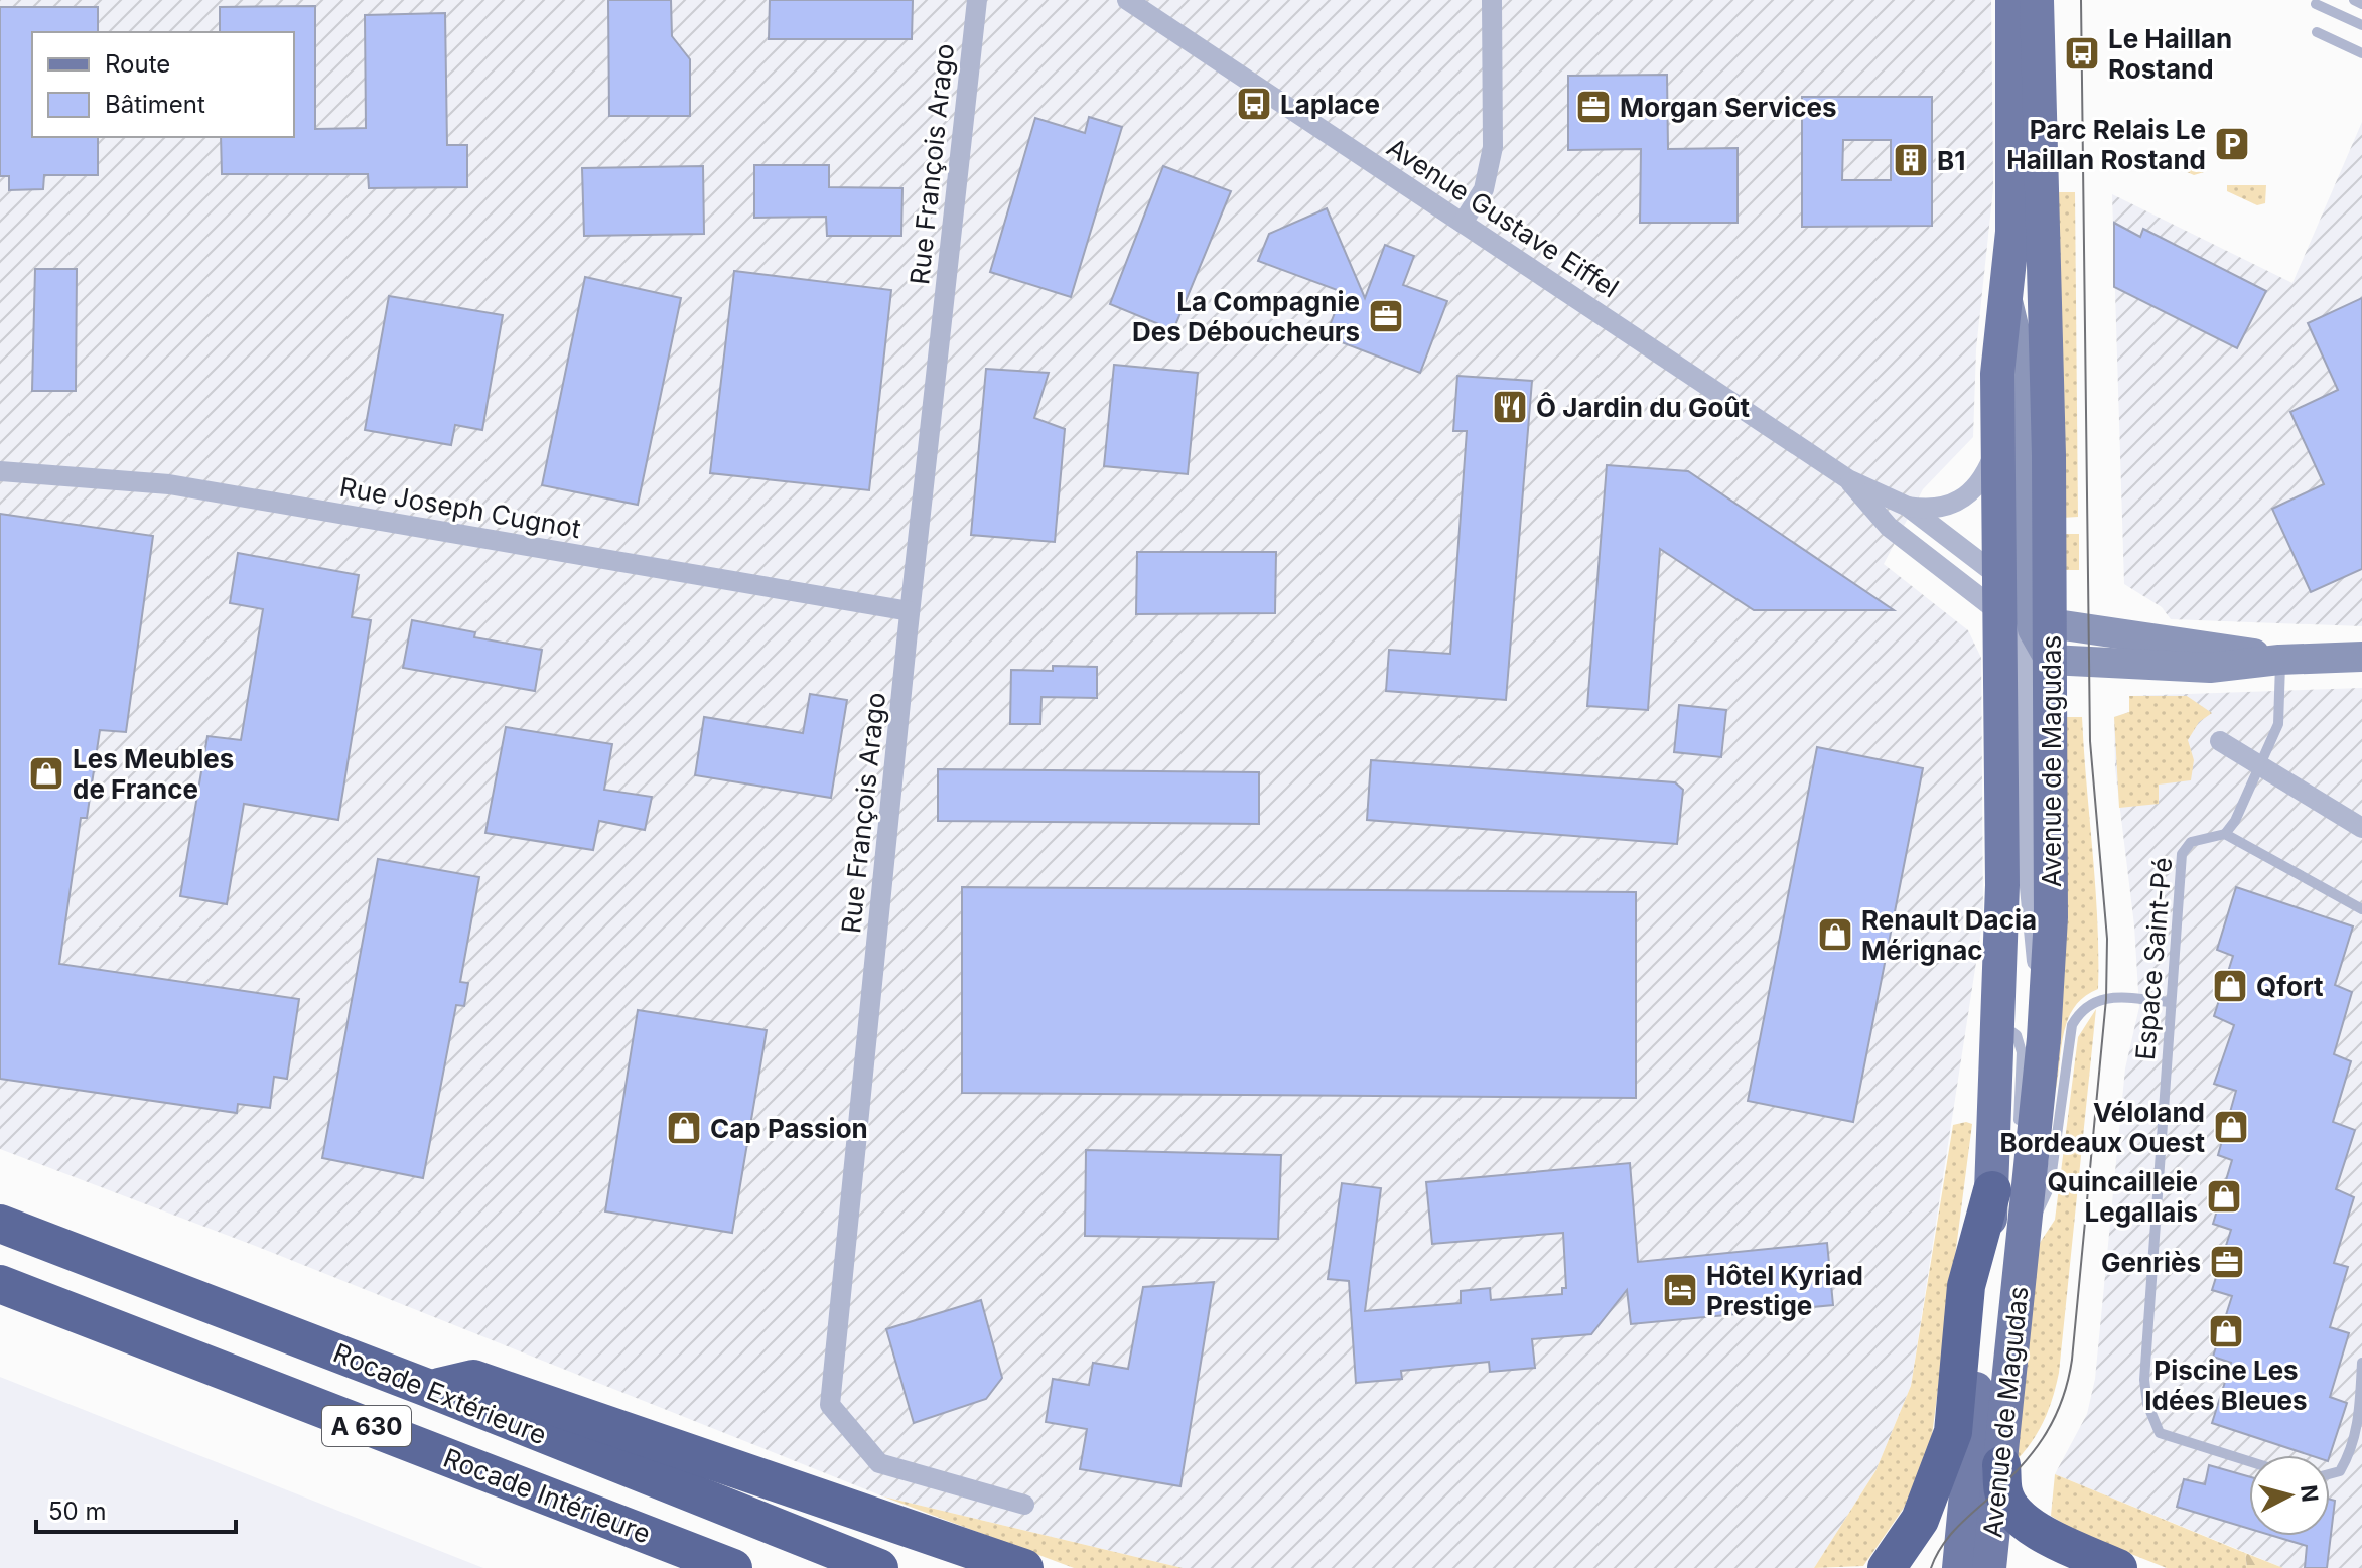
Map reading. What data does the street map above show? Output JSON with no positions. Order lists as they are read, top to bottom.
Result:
{
  "streets": {
    "highway": ["Rocade Extérieure", "A 630", "Rocade Intérieure"],
    "main road": ["Avenue de Magudas"],
    "street": ["Rue François Arago", "Avenue Gustave Eiffel", "Rue Joseph Cugnot"],
    "lane": ["Espace Saint-Pé"]
  },
  "crossings": [
    ["Rue François Arago", "Rue Joseph Cugnot"],
    ["Avenue Gustave Eiffel", "Avenue de Magudas"]
  ],
  "places": {
    "bus stop": ["Le Haillan Rostand", "Laplace"],
    "office": ["Morgan Services", "La Compagnie Des Déboucheurs", "Genriès"],
    "parking": ["Parc Relais Le Haillan Rostand"],
    "building": ["B1"],
    "restaurant": ["Ô Jardin du Goût"],
    "shop": [
      "Les Meubles de France",
      "Renault Dacia Mérignac",
      "Qfort",
      "Véloland Bordeaux Ouest",
      "Cap Passion",
      "Quincailleie Legallais",
      "Piscine Les Idées Bleues"
    ],
    "hotel": ["Hôtel Kyriad Prestige"]
  },
  "legend": ["Route", "Bâtiment"],
  "scale_bar": "50 m",
  "north": "right"
}
